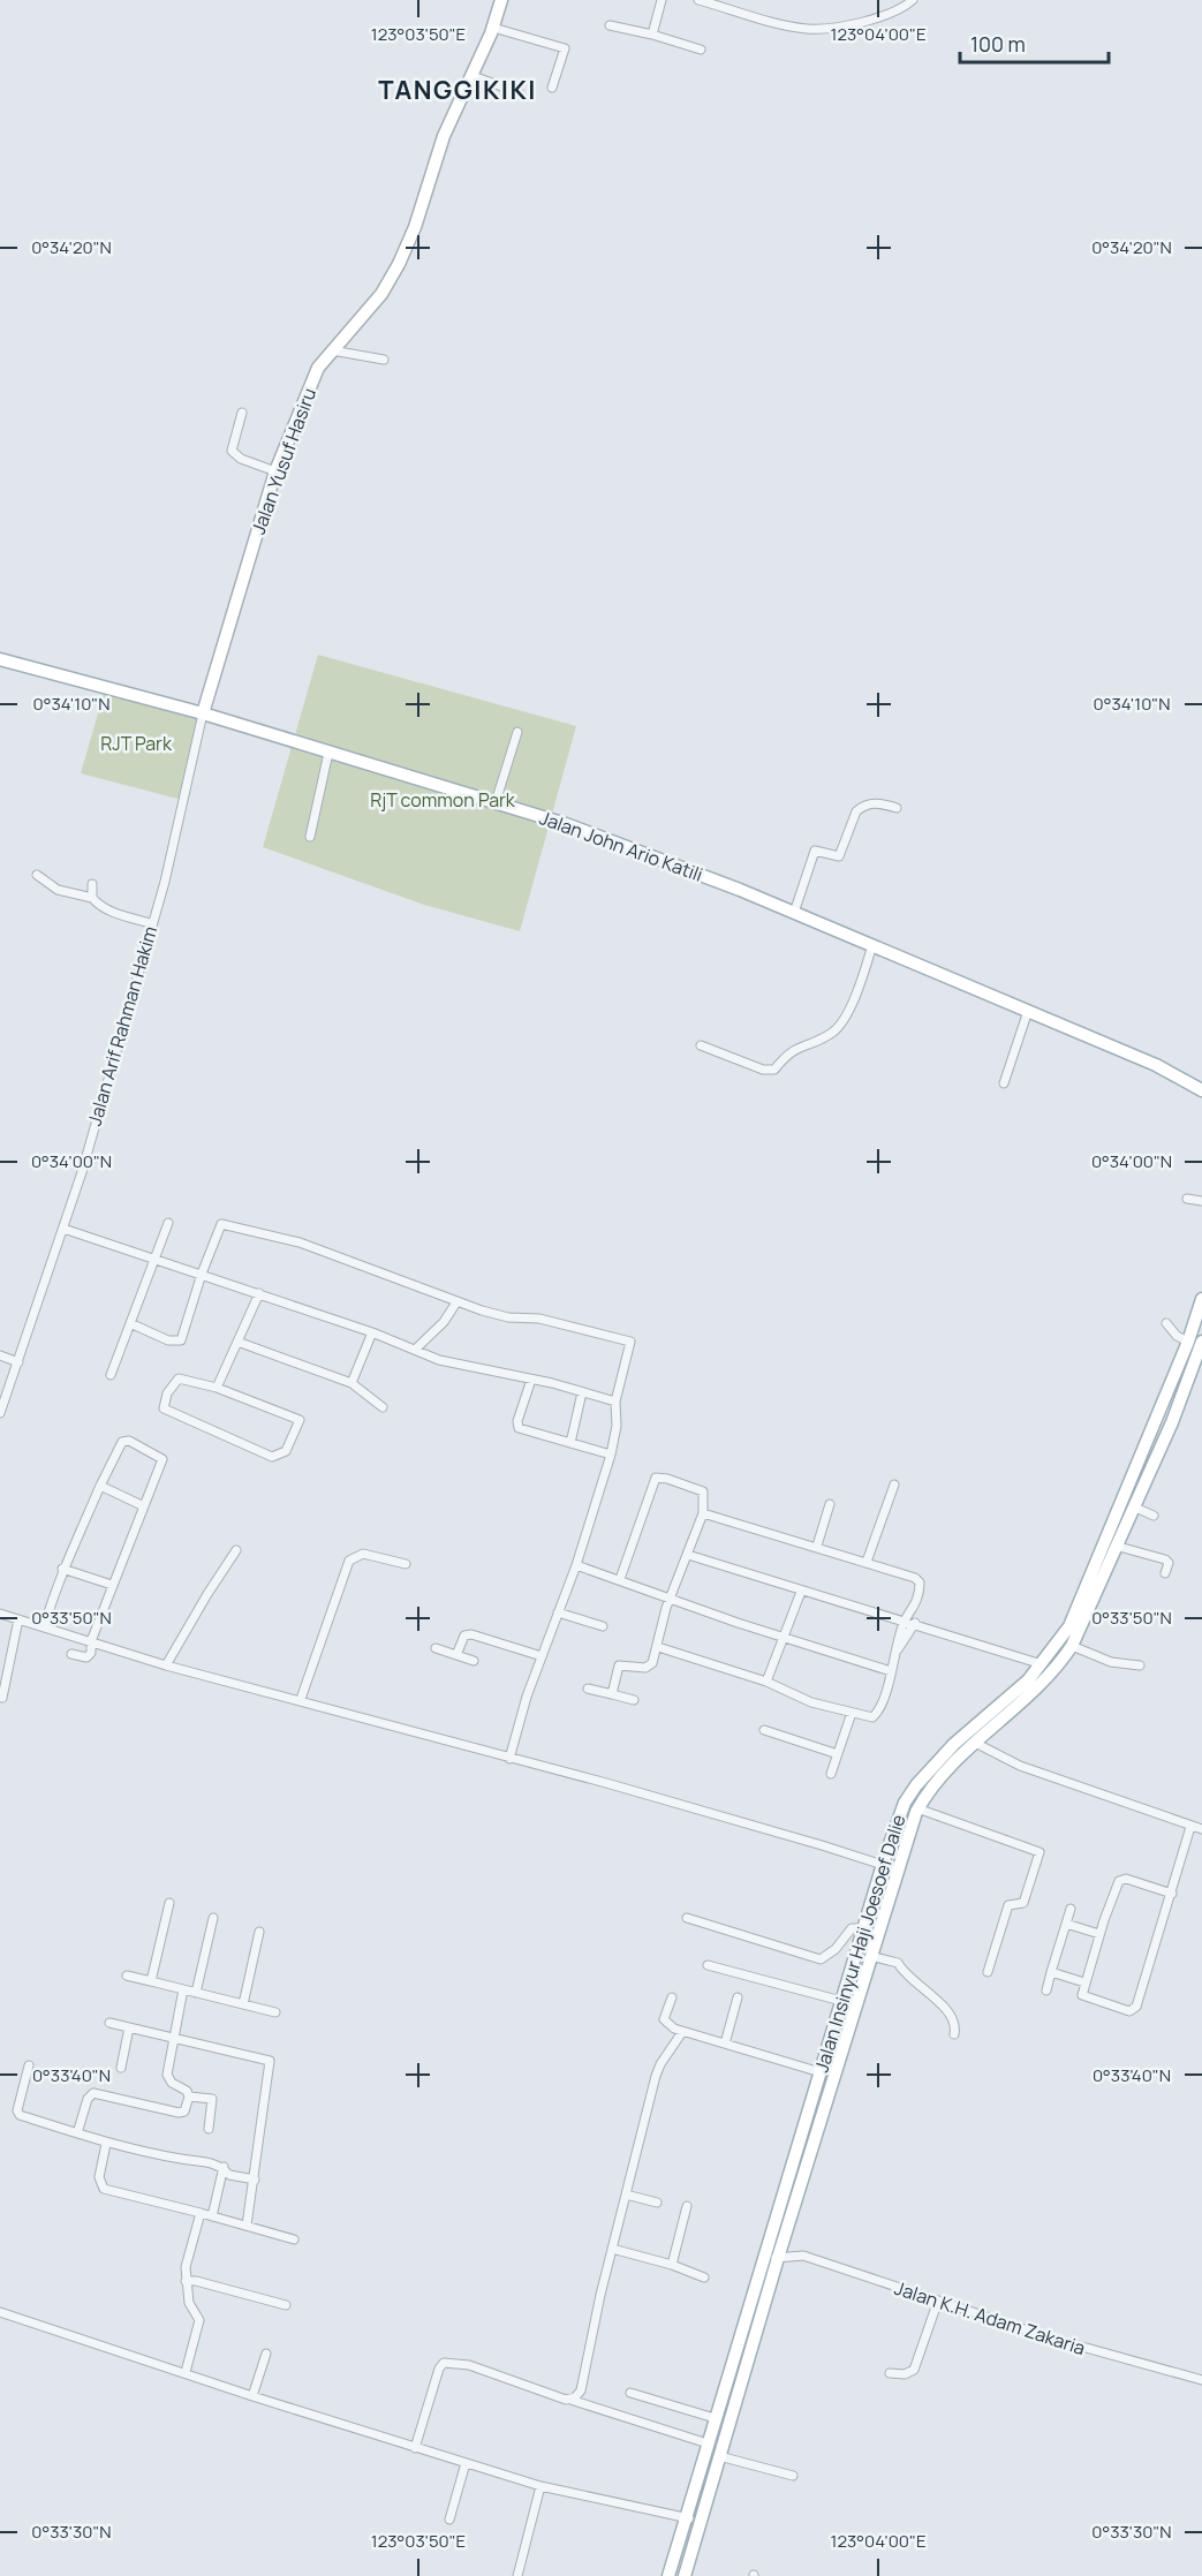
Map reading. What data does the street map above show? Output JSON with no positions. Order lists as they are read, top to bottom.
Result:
{
  "streets": {
    "main road": ["Jalan Yusuf Hasiru", "Jalan John Ario Katili", "Jalan Insinyur Haji Joesoef Dalie"],
    "street": ["Jalan Arif Rahman Hakim", "Jalan K.H. Adam Zakaria"]
  },
  "crossings": [
    ["Jalan Yusuf Hasiru", "Jalan John Ario Katili"],
    ["Jalan Yusuf Hasiru", "Jalan Arif Rahman Hakim"],
    ["Jalan John Ario Katili", "Jalan Arif Rahman Hakim"],
    ["Jalan Insinyur Haji Joesoef Dalie", "Jalan K.H. Adam Zakaria"]
  ],
  "districts": ["TANGGIKIKI"],
  "parks": ["RJT Park", "RjT common Park"],
  "scale_bar": "100 m",
  "coordinates": [
    "123°03'50\"E",
    "123°04'00\"E",
    "0°34'20\"N",
    "0°34'10\"N",
    "0°34'00\"N",
    "0°33'50\"N",
    "0°33'40\"N",
    "0°33'30\"N"
  ]
}
